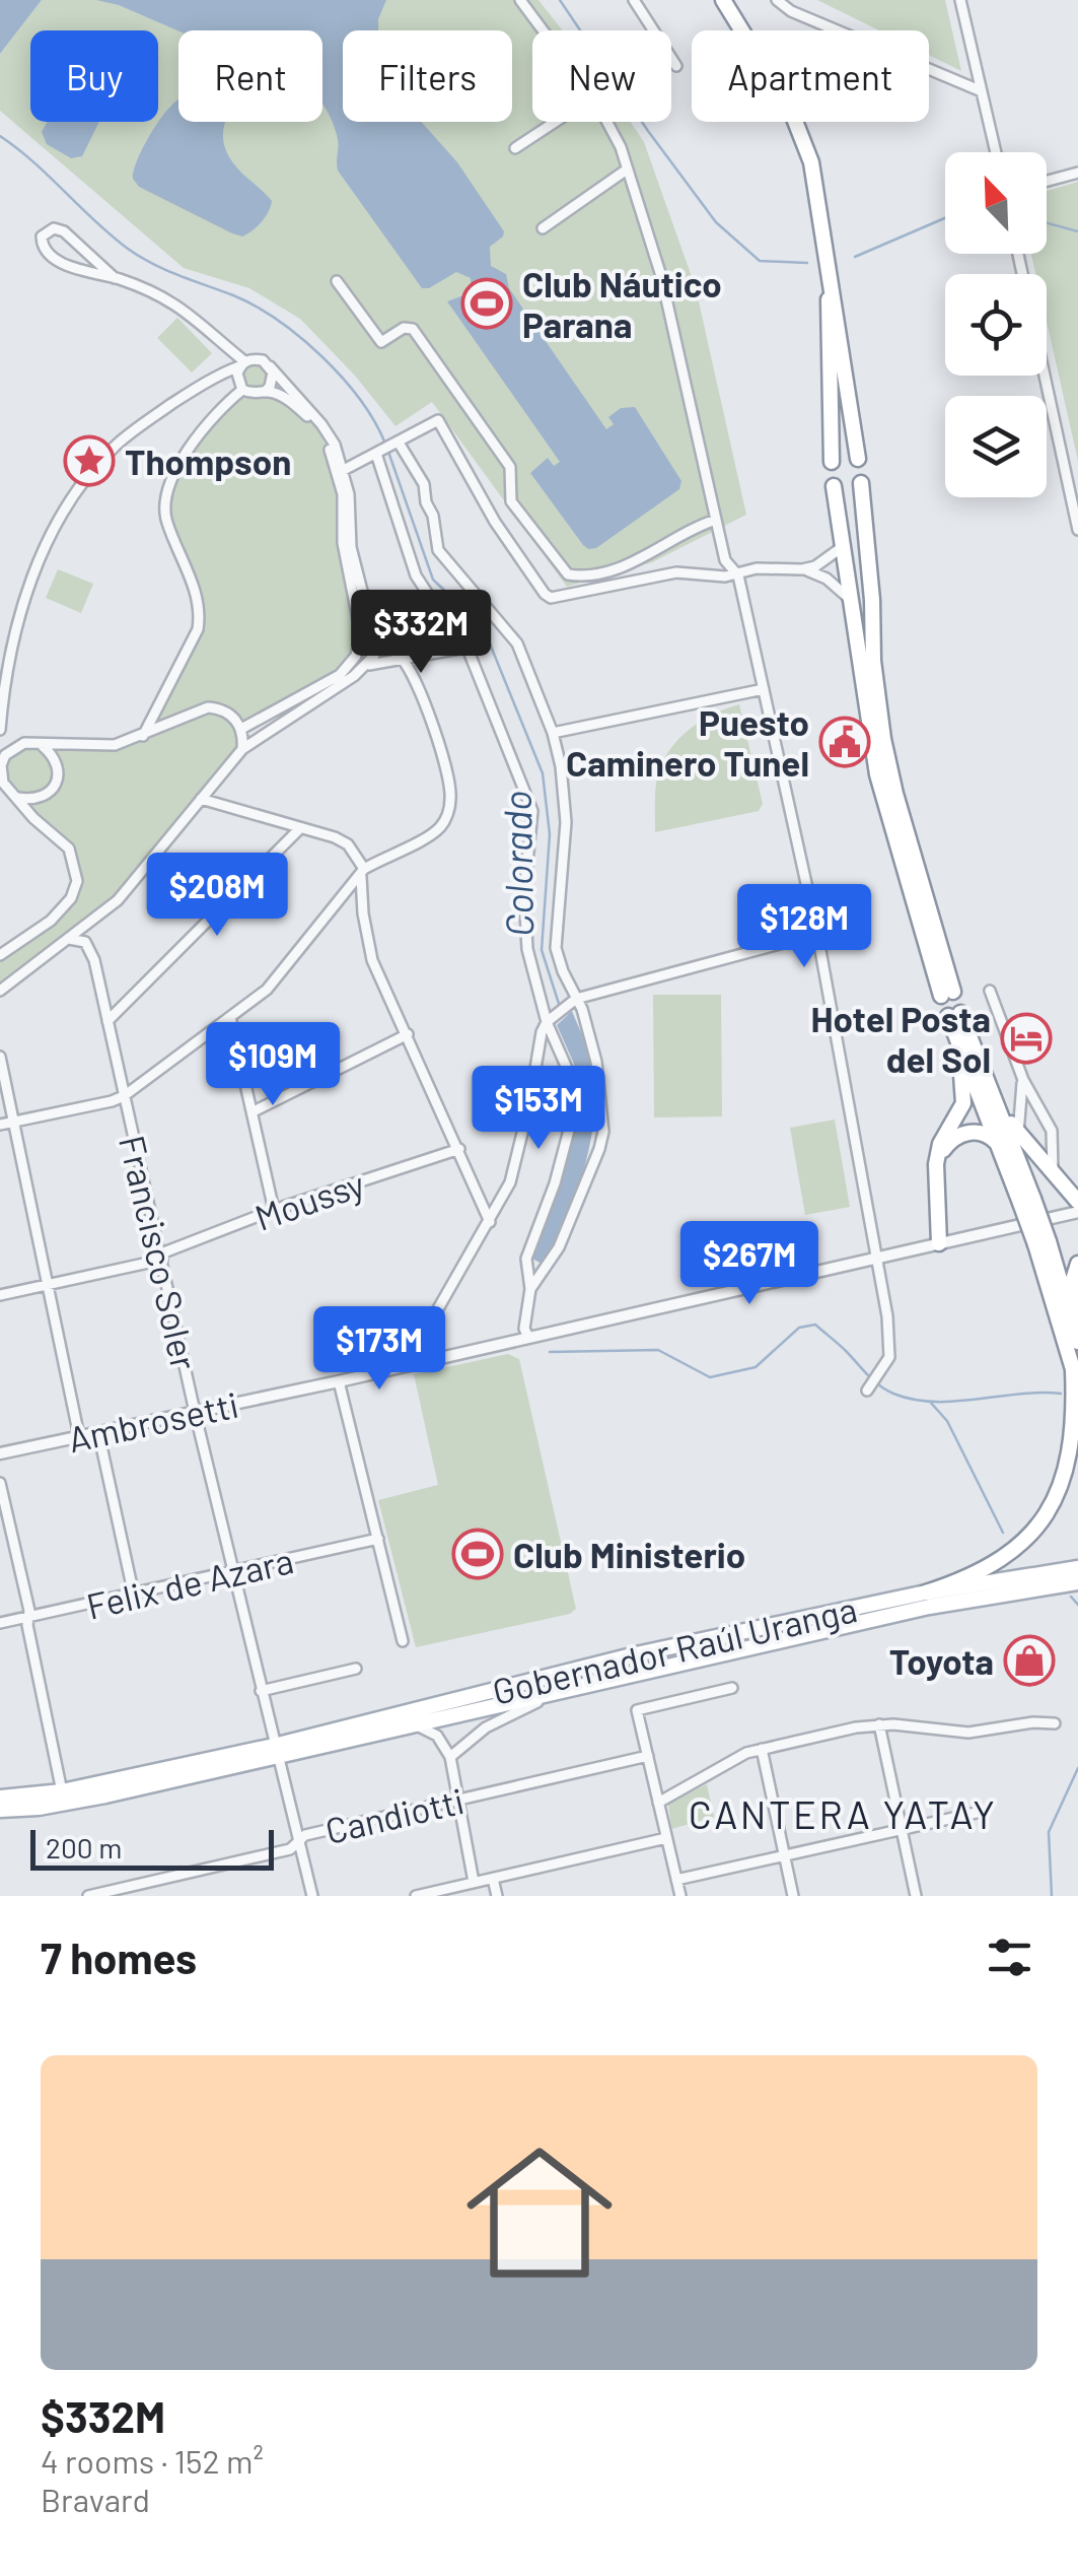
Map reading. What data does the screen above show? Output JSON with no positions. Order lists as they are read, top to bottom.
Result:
{
  "streets": {
    "main road": ["Gobernador Raúl Uranga"],
    "street": [
      "Moussy",
      "Francisco Soler",
      "Ambrosetti",
      "Felix de Azara",
      "Candiotti"
    ]
  },
  "crossings": [
    ["Moussy", "Francisco Soler"],
    ["Francisco Soler", "Ambrosetti"],
    ["Francisco Soler", "Felix de Azara"],
    ["Francisco Soler", "Gobernador Raúl Uranga"],
    ["Francisco Soler", "Candiotti"]
  ],
  "districts": ["CANTERA YATAY"],
  "water": ["Colorado"],
  "places": {
    "sports": ["Club Náutico Parana", "Club Ministerio"],
    "place": ["Thompson"],
    "public building": ["Puesto Caminero Tunel"],
    "hotel": ["Hotel Posta del Sol"],
    "shop": ["Toyota"]
  },
  "scale_bar": "200 m",
  "north": "top left",
  "page": {
    "chip": [
      "Buy",
      "Rent",
      "Filters",
      "New",
      "Apartment"
    ],
    "price": [
      "$332M",
      "$208M",
      "$128M",
      "$109M",
      "$153M",
      "$267M",
      "$173M"
    ],
    "scale": "200 m",
    "heading": "7 homes",
    "list": [
      {
        "name": "$332M",
        "note": "4 rooms · 152 m² · Bravard"
      }
    ]
  }
}
